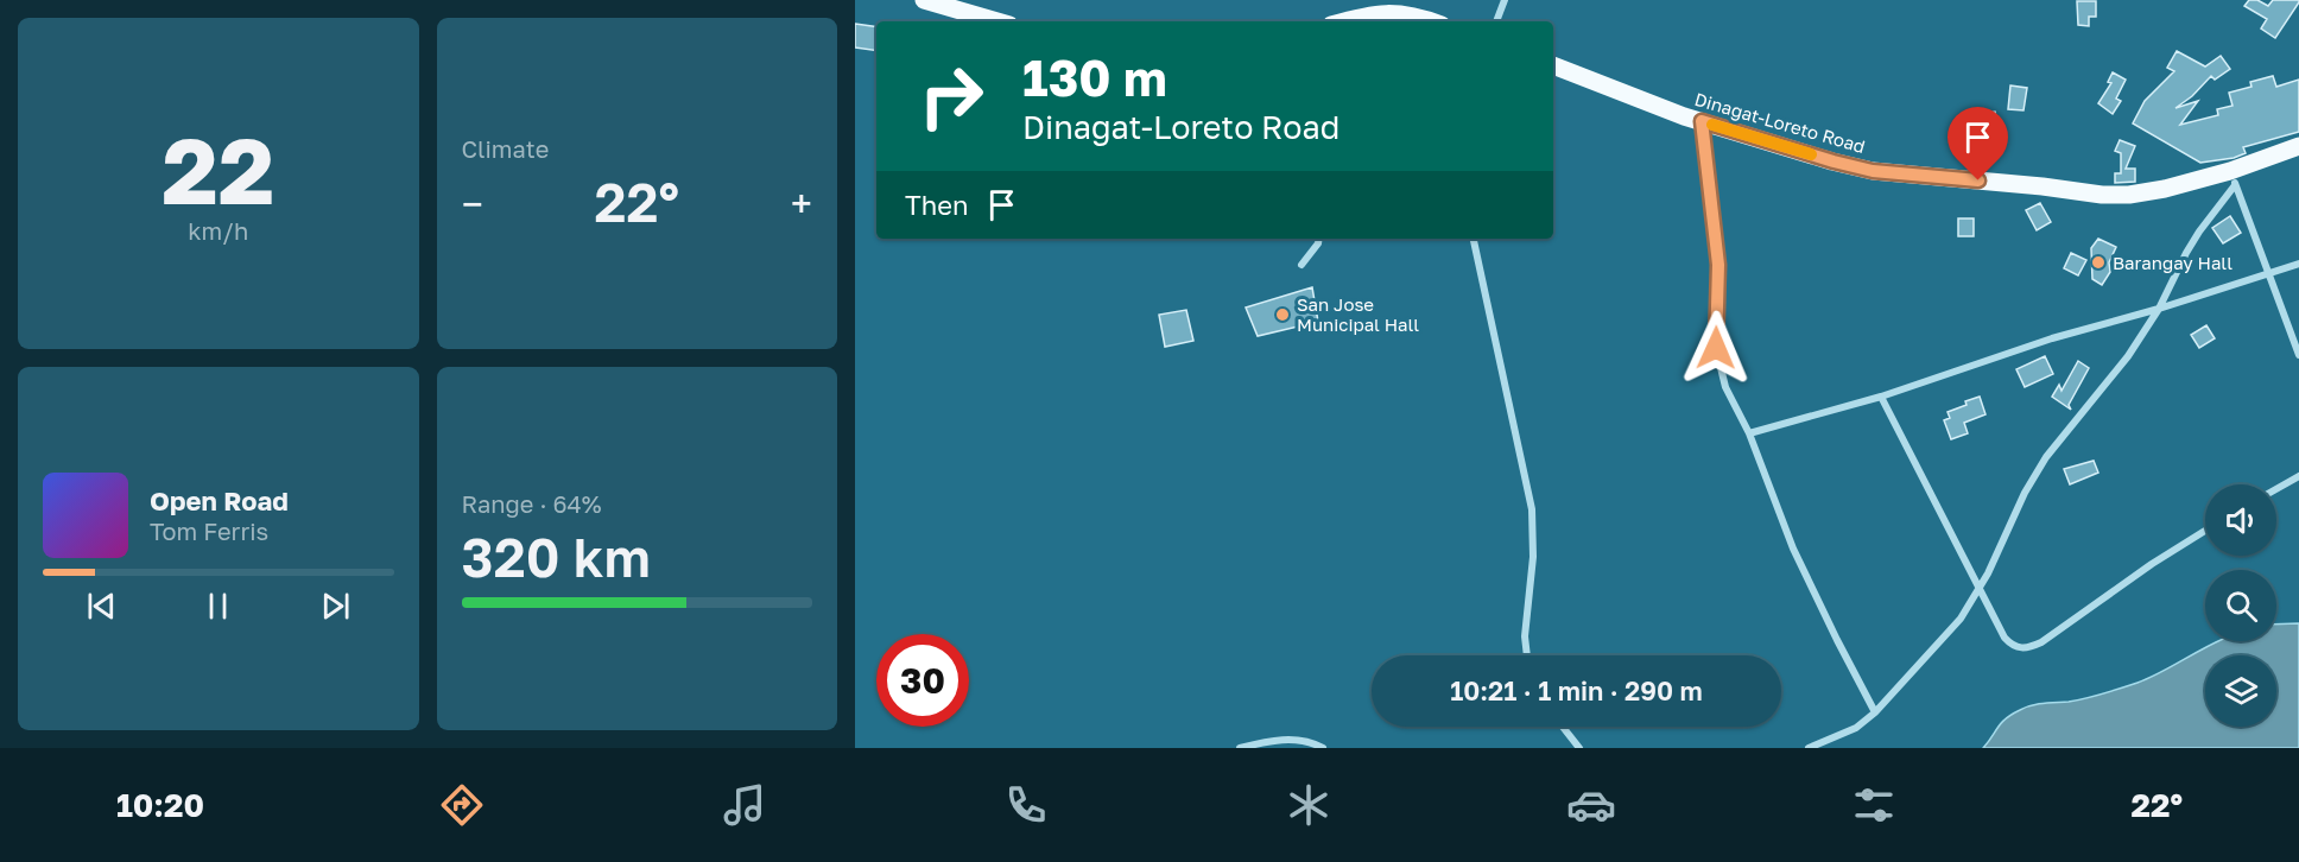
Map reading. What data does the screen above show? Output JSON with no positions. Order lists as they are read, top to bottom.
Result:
{
  "streets": {
    "main road": ["Dinagat-Loreto Road"]
  },
  "places": ["Barangay Hall", "San Jose Municipal Hall"],
  "page": {
    "tile": [
      ["22", "km/h"],
      "Climate",
      ["Range · 64%", "320 km"]
    ],
    "turn": ["130 m", "Dinagat-Loreto Road"],
    "then": "Then",
    "heat": ["−", "22°", "+"],
    "song": ["Open Road", "Tom Ferris"],
    "limit": "30",
    "trip": "10:21 · 1 min · 290 m",
    "tabs": ["10:20", "22°"]
  }
}
